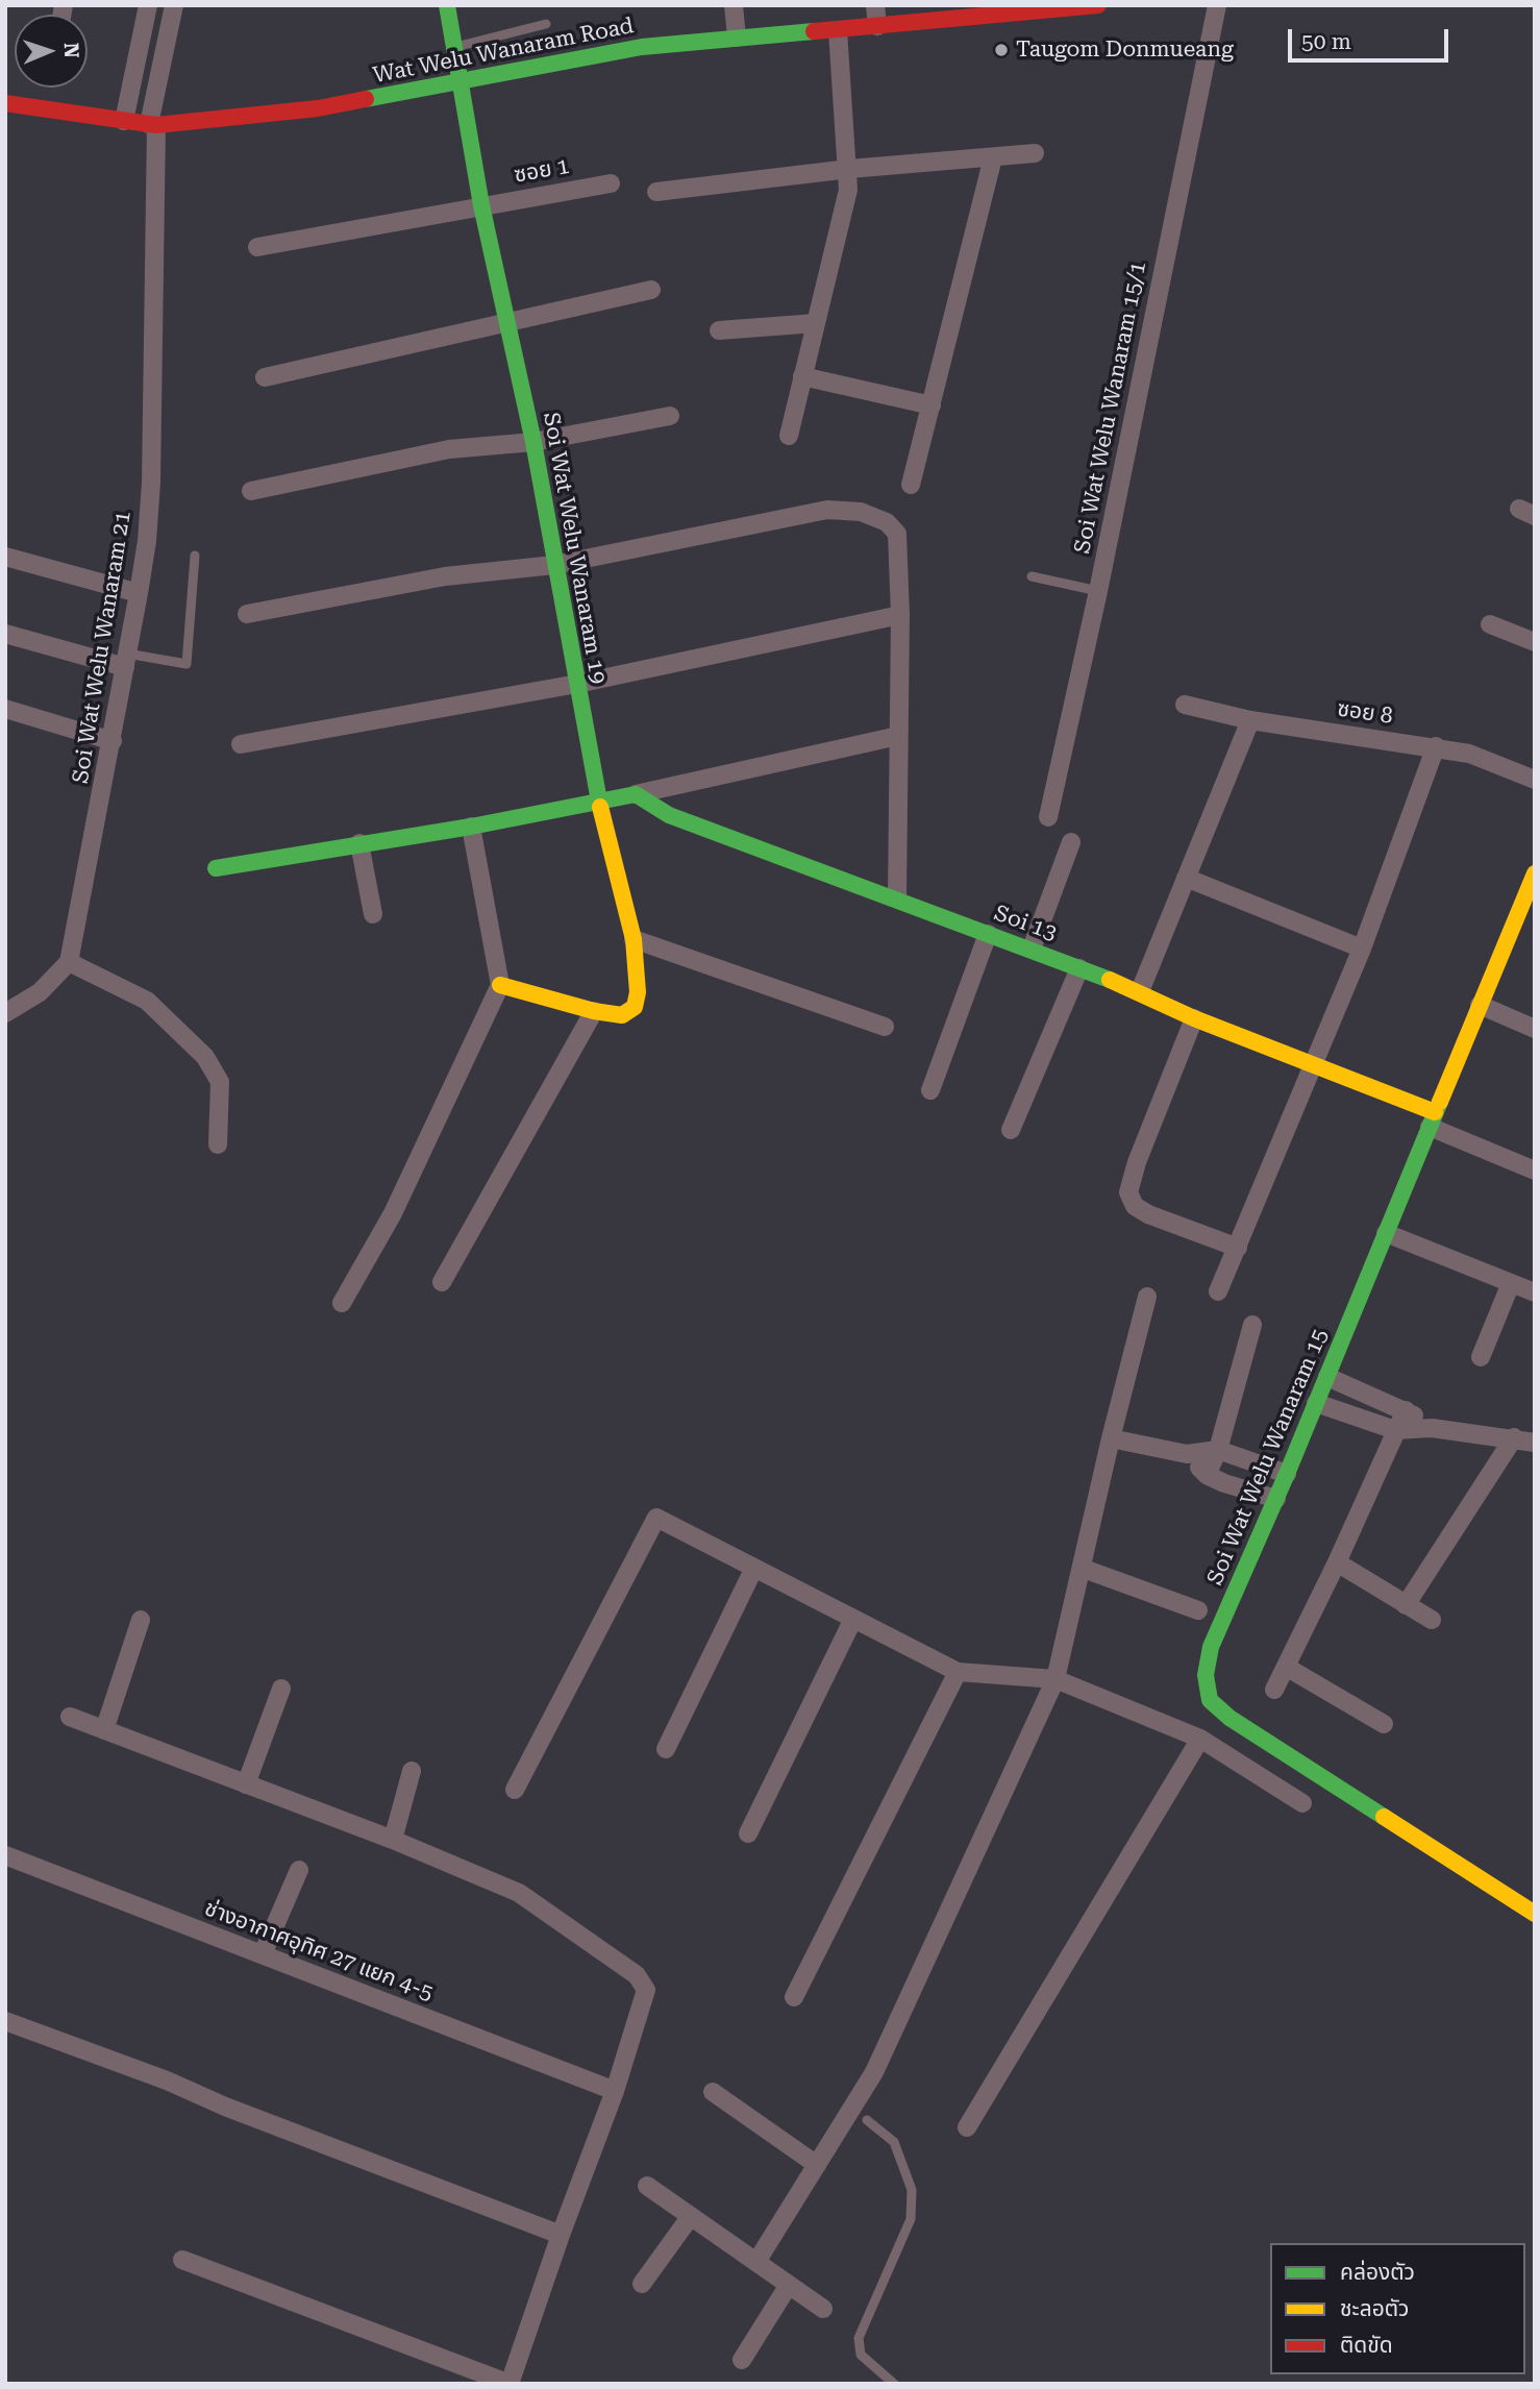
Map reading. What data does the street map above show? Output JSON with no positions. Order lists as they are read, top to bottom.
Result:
{
  "streets": {
    "street": [
      "Wat Welu Wanaram Road",
      "ซอย 1",
      "Soi Wat Welu Wanaram 15/1",
      "Soi Wat Welu Wanaram 19",
      "Soi Wat Welu Wanaram 21",
      "ซอย 8",
      "Soi 13",
      "Soi Wat Welu Wanaram 15",
      "ช่างอากาศอุทิศ 27 แยก 4-5"
    ]
  },
  "crossings": [
    ["Wat Welu Wanaram Road", "Soi Wat Welu Wanaram 19"],
    ["Wat Welu Wanaram Road", "Soi Wat Welu Wanaram 21"],
    ["ซอย 1", "Soi Wat Welu Wanaram 19"],
    ["Soi 13", "Soi Wat Welu Wanaram 15"]
  ],
  "places": ["Taugom Donmueang"],
  "legend": ["คล่องตัว", "ชะลอตัว", "ติดขัด"],
  "scale_bar": "50 m",
  "north": "right"
}
